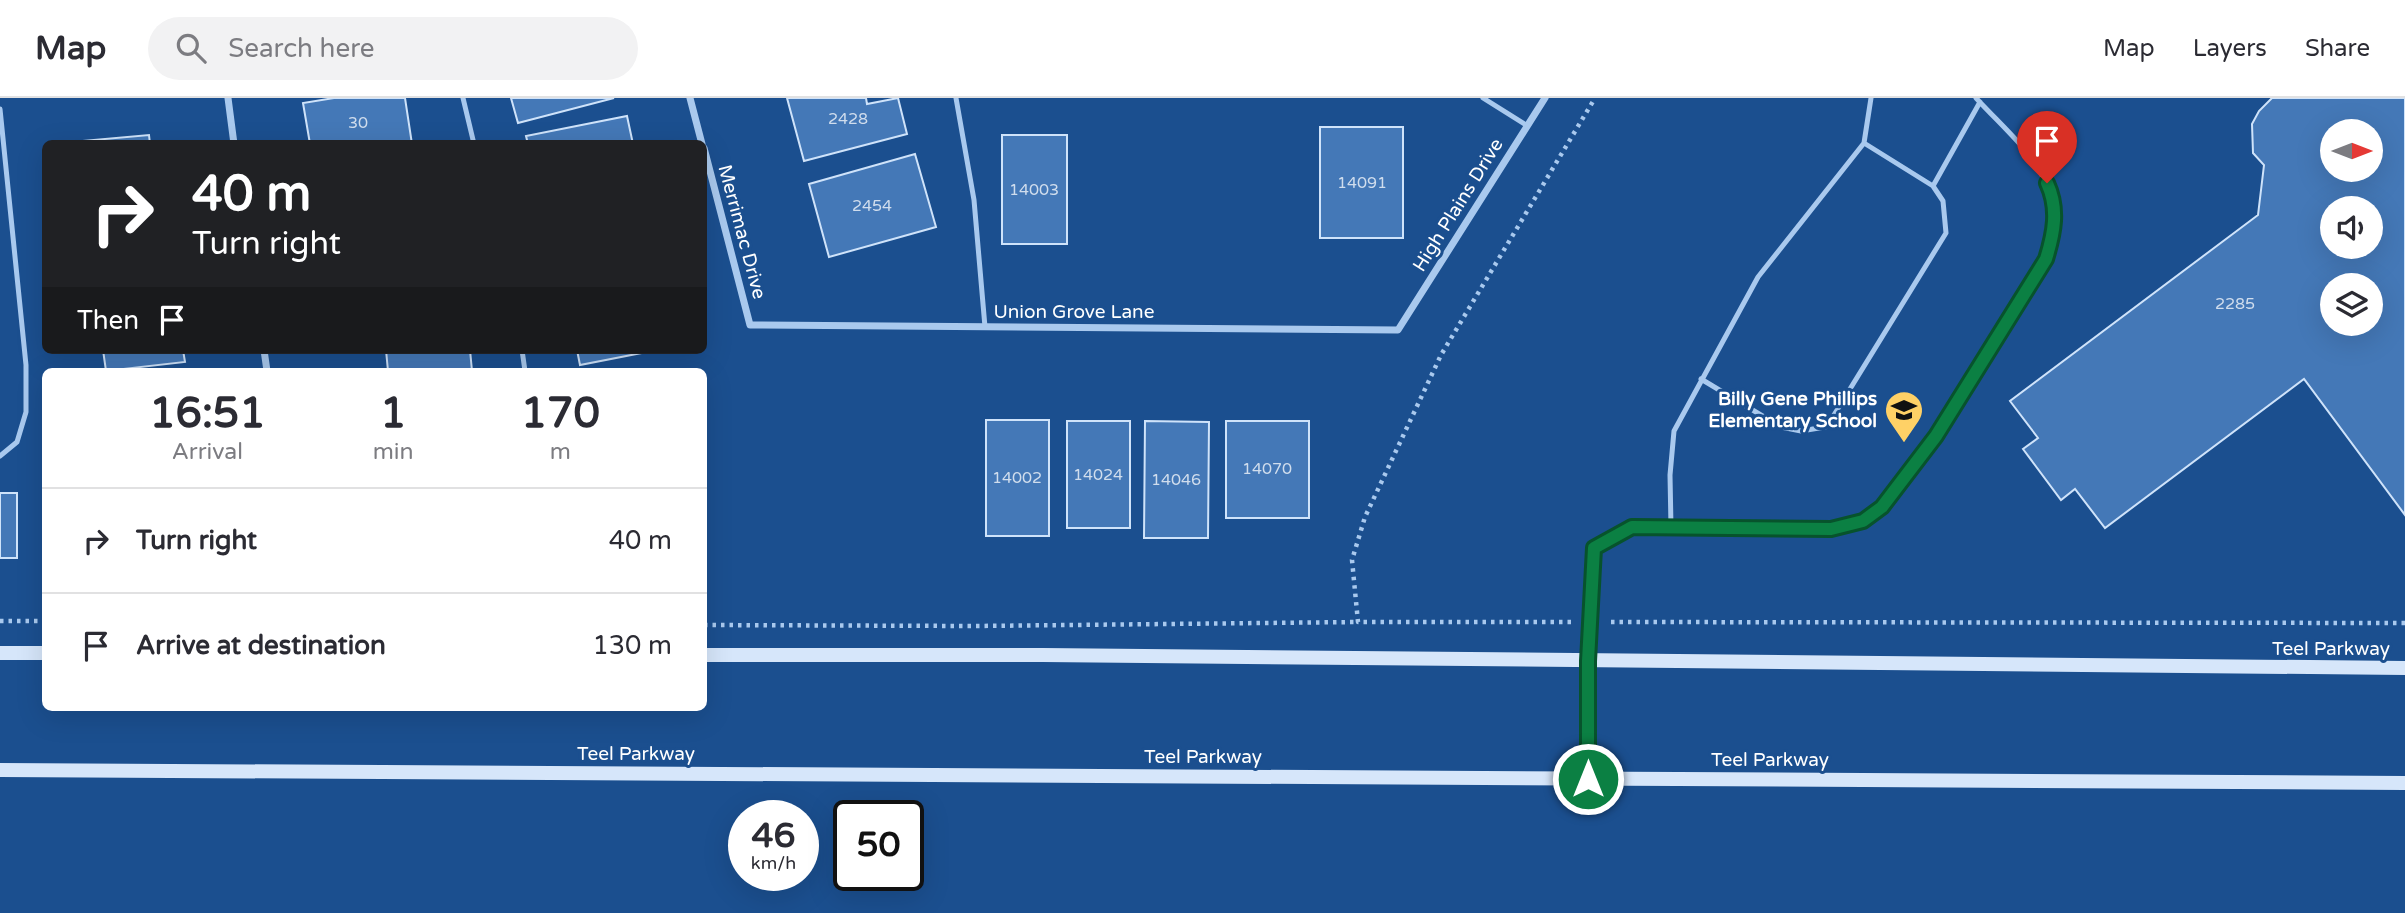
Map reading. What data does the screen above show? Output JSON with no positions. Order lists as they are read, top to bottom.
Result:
{
  "streets": {
    "main road": ["Teel Parkway"],
    "street": ["High Plains Drive", "Merrimac Drive", "Union Grove Lane"]
  },
  "crossings": [
    ["High Plains Drive", "Union Grove Lane"],
    ["Merrimac Drive", "Union Grove Lane"]
  ],
  "places": {
    "school or university": ["Billy Gene Phillips Elementary School"]
  },
  "house_numbers": [
    "2428",
    "30",
    "14091",
    "14003",
    "2454",
    "2285",
    "14070",
    "14024",
    "14002",
    "14046"
  ],
  "north": "right",
  "page": {
    "header": "Map",
    "search": "Search here",
    "nav": ["Map", "Layers", "Share"],
    "turn": ["40 m", "Turn right"],
    "then": "Then",
    "eta": [
      "16:51",
      "Arrival",
      "1",
      "min",
      "170",
      "m"
    ],
    "list": [
      {
        "name": "Turn right",
        "value": "40 m"
      },
      {
        "name": "Arrive at destination",
        "value": "130 m"
      }
    ],
    "speed": "46 km/h",
    "limit": "50"
  }
}
